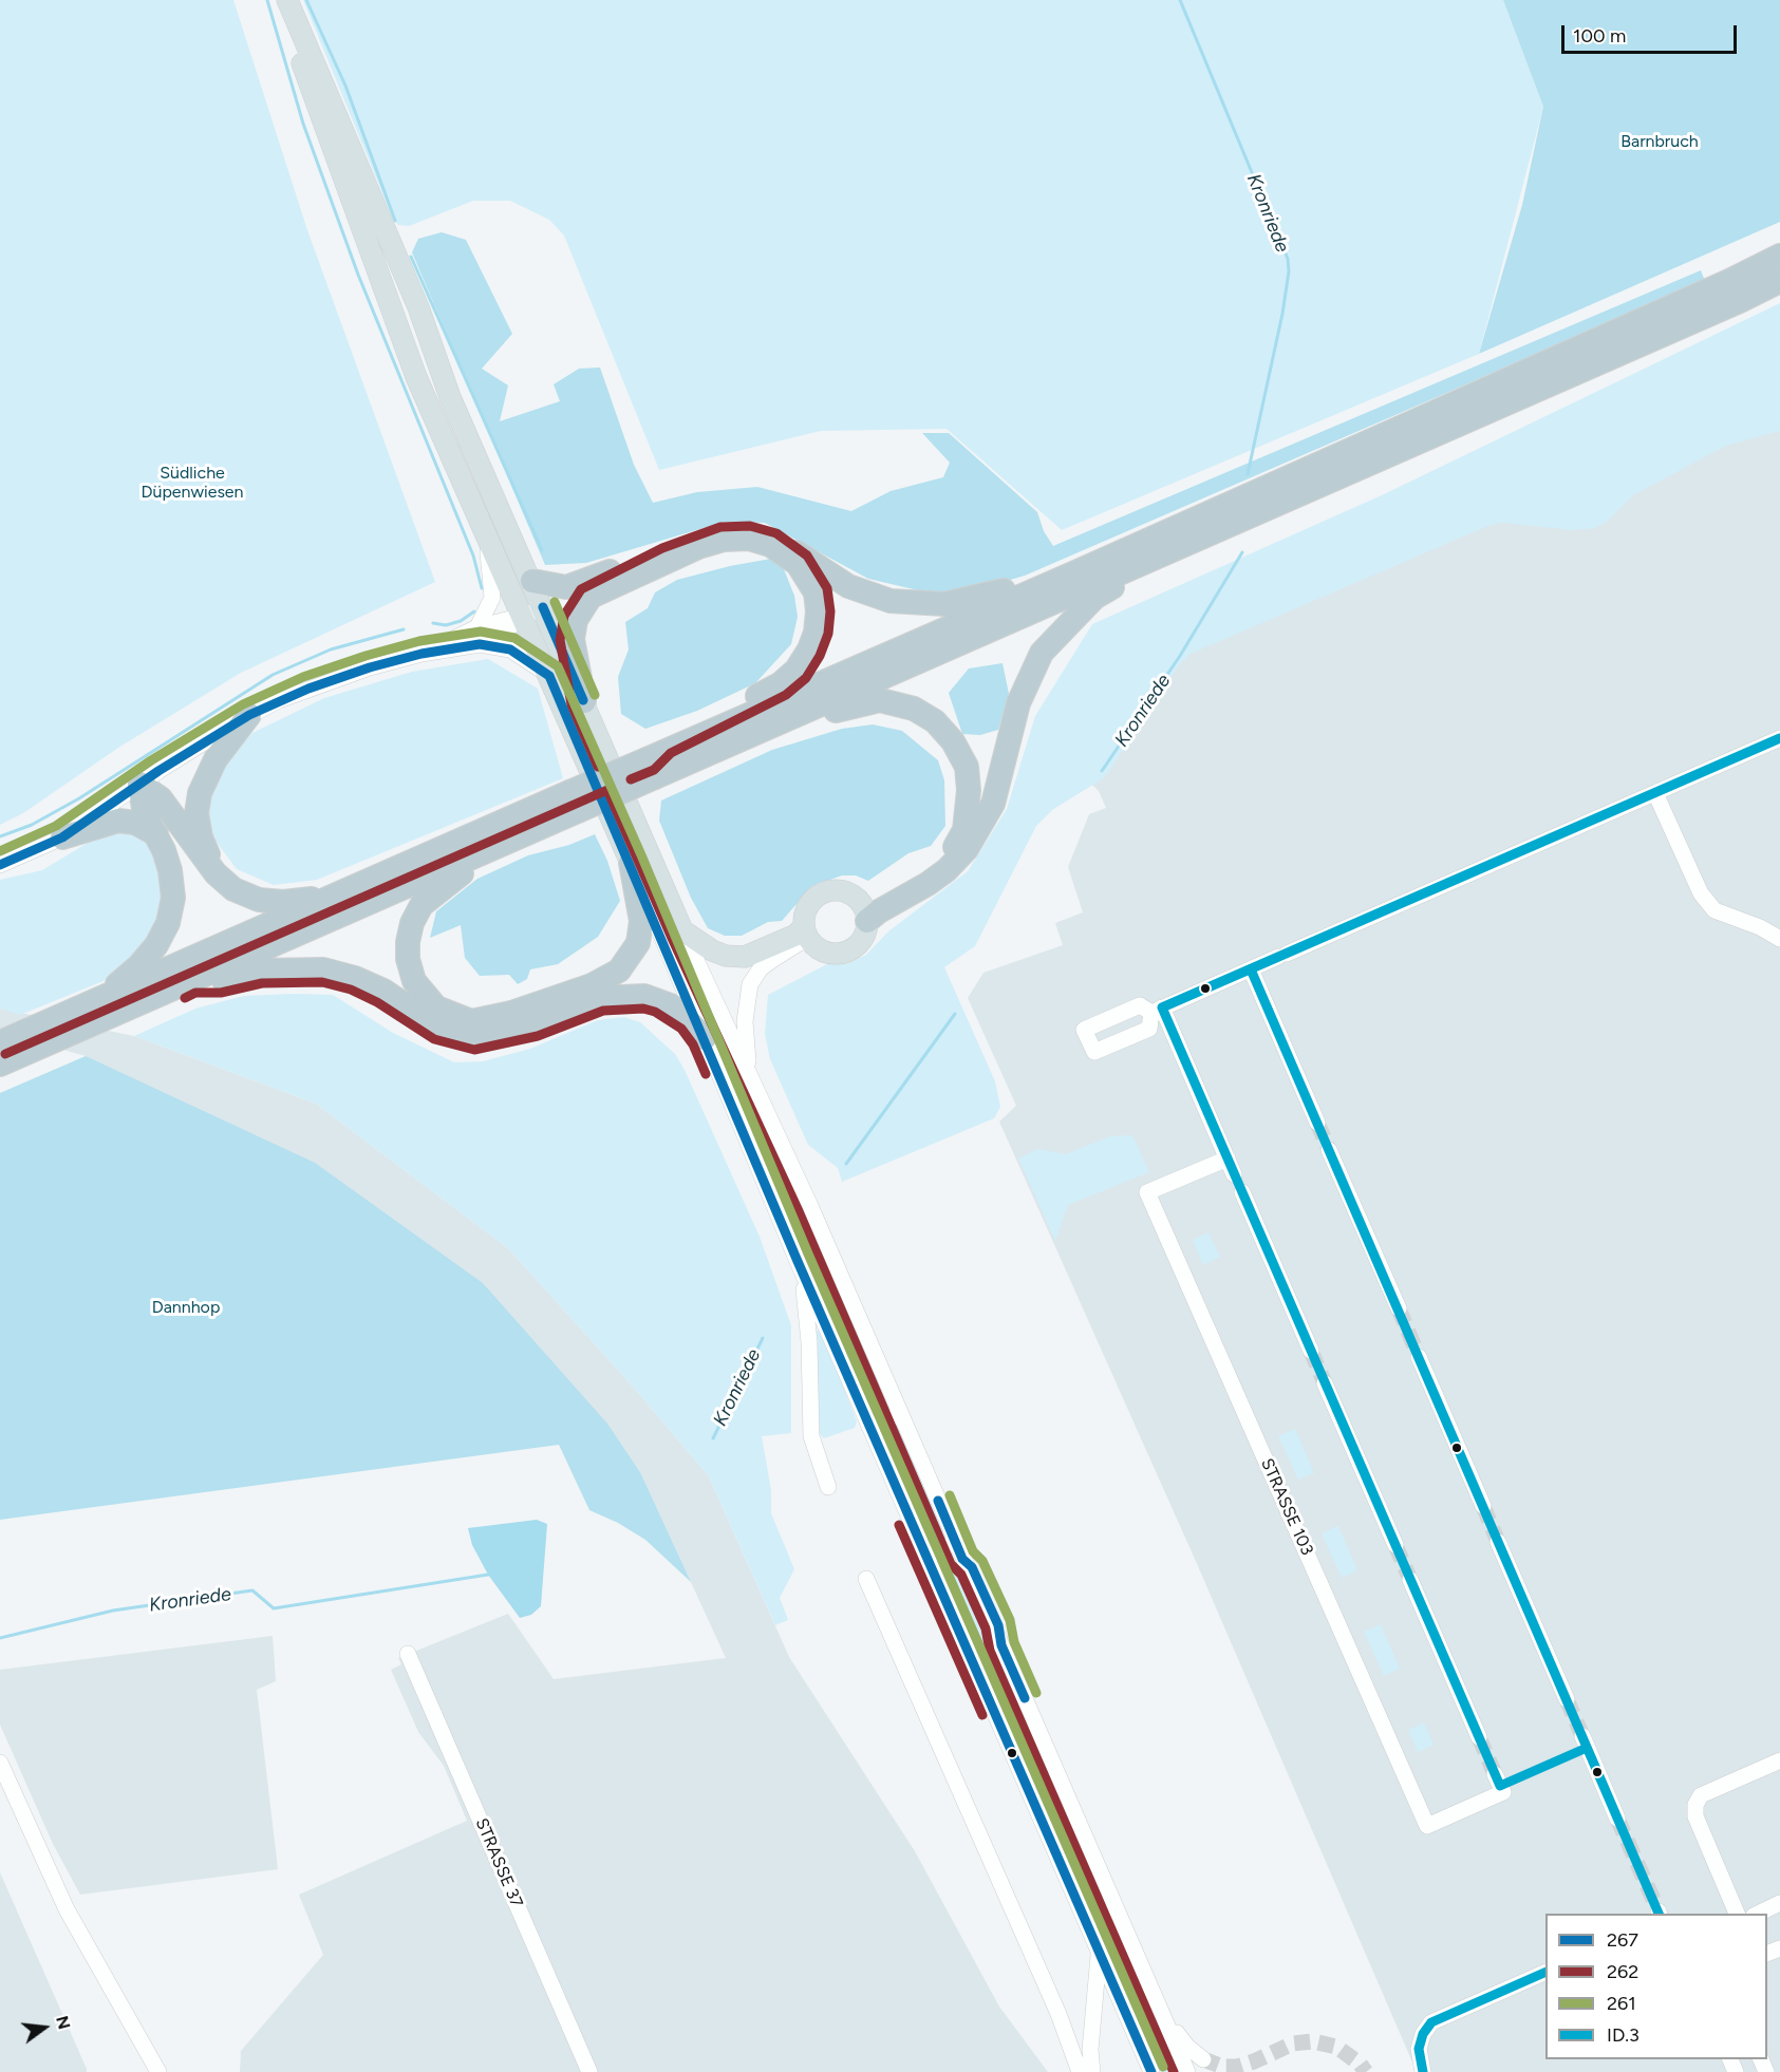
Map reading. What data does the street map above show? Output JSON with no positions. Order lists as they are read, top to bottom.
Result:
{
  "streets": {
    "street": ["STRASSE 103", "STRASSE 37"]
  },
  "water": ["Kronriede"],
  "parks": ["Barnbruch", "Südliche Düpenwiesen", "Dannhop"],
  "lines": [
    "transit line 262",
    "transit line 261",
    "transit line 267",
    "transit line ID.3"
  ],
  "legend": [
    "267",
    "262",
    "261",
    "ID.3"
  ],
  "scale_bar": "100 m",
  "north": "right"
}
